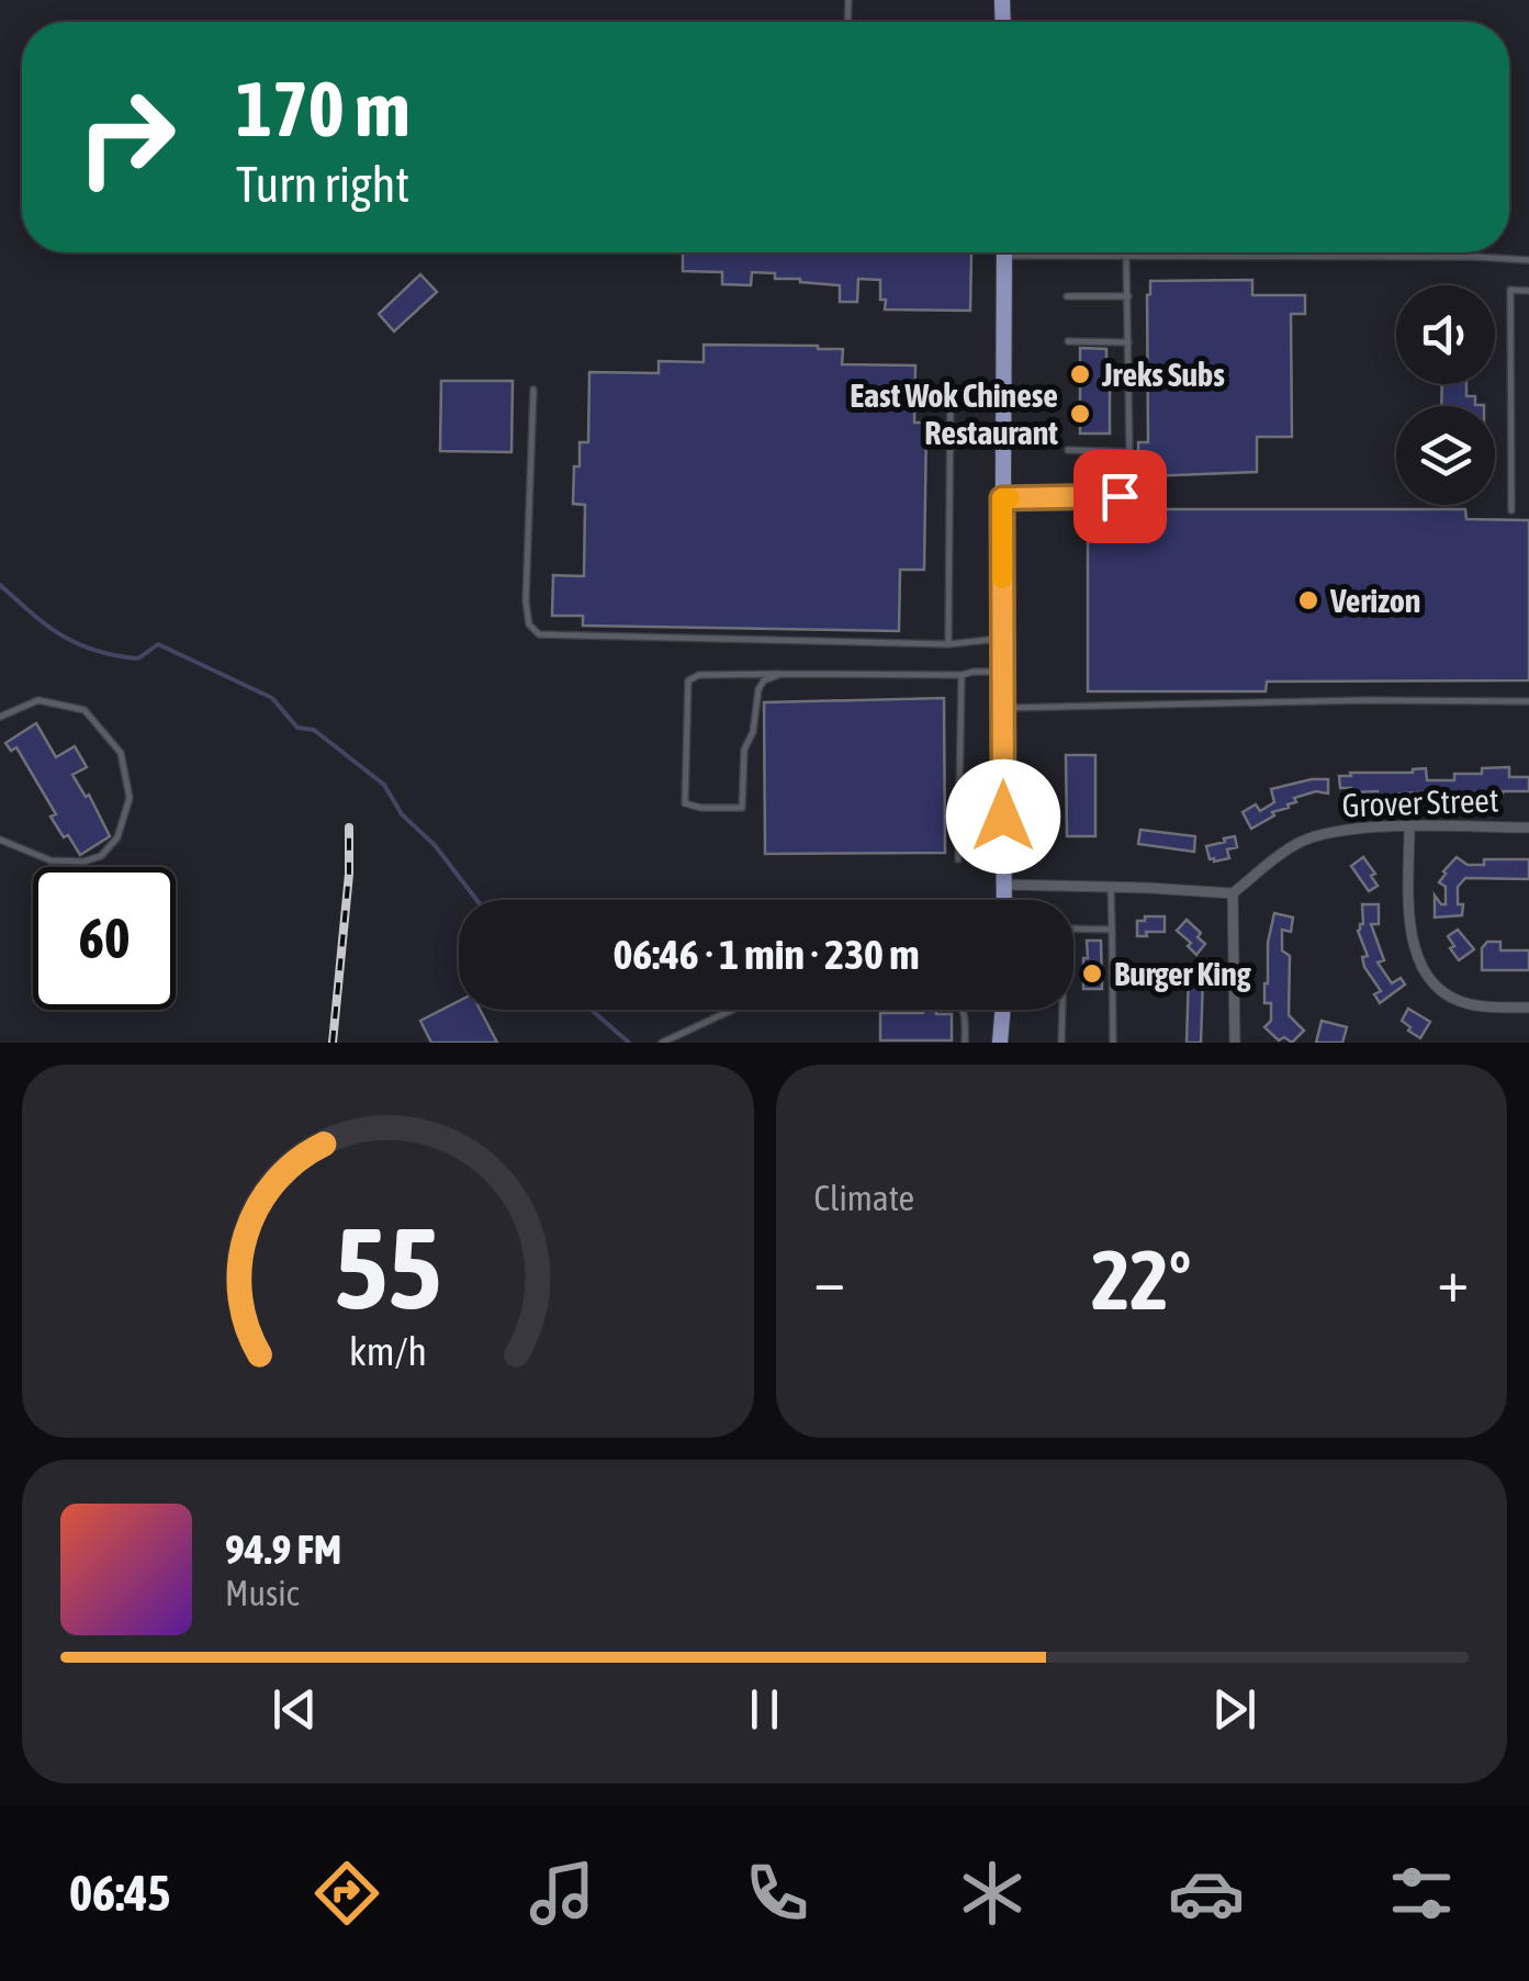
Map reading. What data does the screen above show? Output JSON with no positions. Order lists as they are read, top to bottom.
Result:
{
  "streets": {
    "street": ["Grover Street"]
  },
  "places": [
    "Jreks Subs",
    "East Wok Chinese Restaurant",
    "Verizon",
    "Burger King"
  ],
  "page": {
    "turn": ["170 m", "Turn right"],
    "limit": "60",
    "trip": "06:46 · 1 min · 230 m",
    "tile": "Climate",
    "heat": ["−", "22°", "+"],
    "song": ["94.9 FM", "Music"],
    "tabs": "06:45",
    "gauge": ["55", "km/h"]
  }
}
